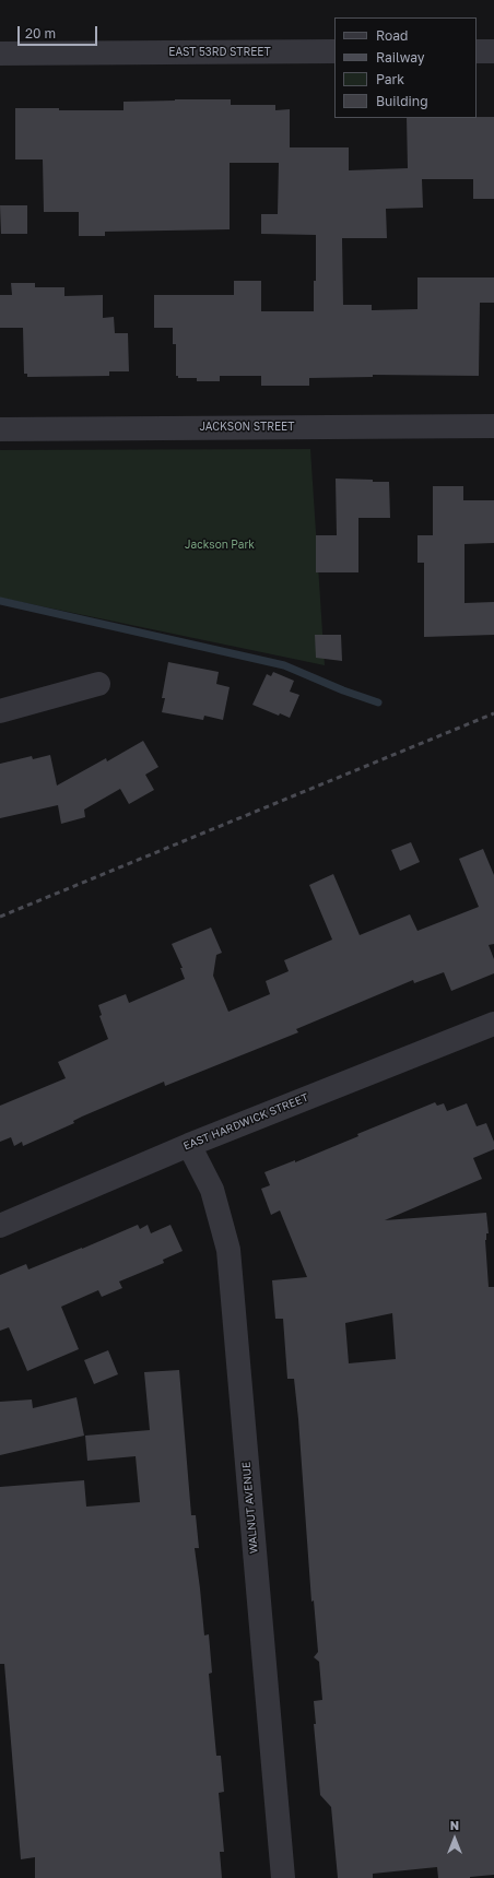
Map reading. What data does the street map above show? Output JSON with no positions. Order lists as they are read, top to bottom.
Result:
{
  "streets": {
    "street": [
      "EAST 53RD STREET",
      "JACKSON STREET",
      "EAST HARDWICK STREET",
      "WALNUT AVENUE"
    ]
  },
  "crossings": [
    ["EAST HARDWICK STREET", "WALNUT AVENUE"]
  ],
  "parks": ["Jackson Park"],
  "legend": [
    "Road",
    "Railway",
    "Park",
    "Building"
  ],
  "scale_bar": "20 m",
  "north": "top"
}
